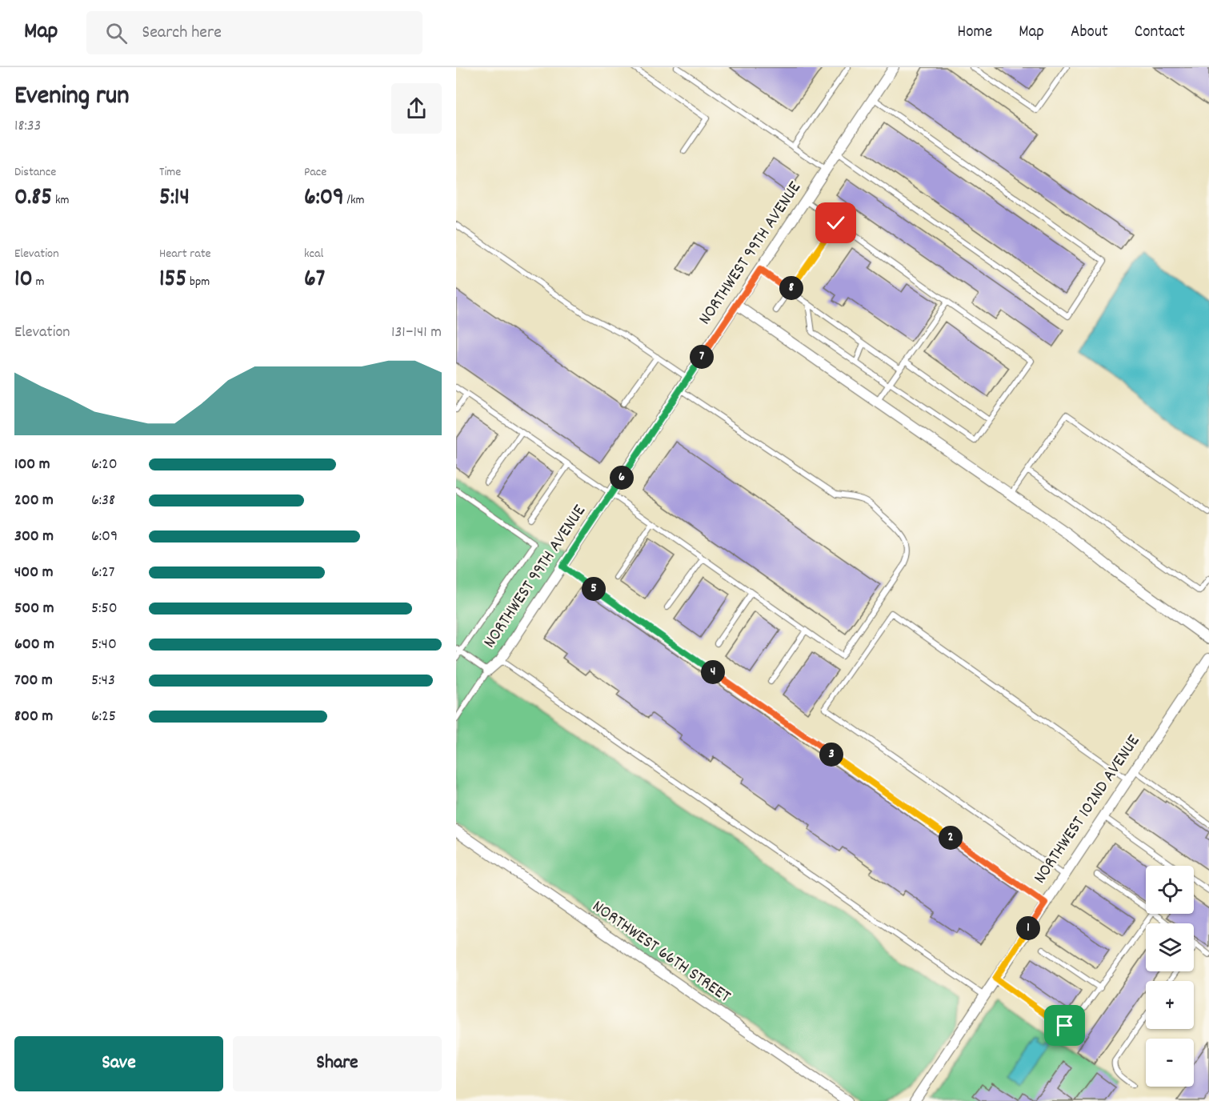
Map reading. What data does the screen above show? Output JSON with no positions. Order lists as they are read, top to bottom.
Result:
{
  "streets": {
    "street": ["NORTHWEST 99TH AVENUE", "NORTHWEST 102ND AVENUE", "NORTHWEST 66TH STREET"]
  },
  "page": {
    "header": "Map",
    "search": "Search here",
    "nav": [
      "Home",
      "Map",
      "About",
      "Contact"
    ],
    "heading": ["Evening run", "18:33"],
    "stats": [
      ["Distance", "0.85 km"],
      ["Time", "5:14"],
      ["Pace", "6:09 /km"],
      ["Elevation", "10 m"],
      ["Heart rate", "155 bpm"],
      ["kcal", "67"]
    ],
    "pins": [
      "8",
      "7",
      "6",
      "5",
      "4",
      "3",
      "2",
      "1"
    ],
    "chart": ["Elevation", "131–141 m"],
    "list": [
      {
        "name": "100 m",
        "note": "6:20"
      },
      {
        "name": "200 m",
        "note": "6:38"
      },
      {
        "name": "300 m",
        "note": "6:09"
      },
      {
        "name": "400 m",
        "note": "6:27"
      },
      {
        "name": "500 m",
        "note": "5:50"
      },
      {
        "name": "600 m",
        "note": "5:40"
      },
      {
        "name": "700 m",
        "note": "5:43"
      },
      {
        "name": "800 m",
        "note": "6:25"
      }
    ],
    "map_buttons": ["+", "−"],
    "buttons": ["Save", "Share"]
  }
}
